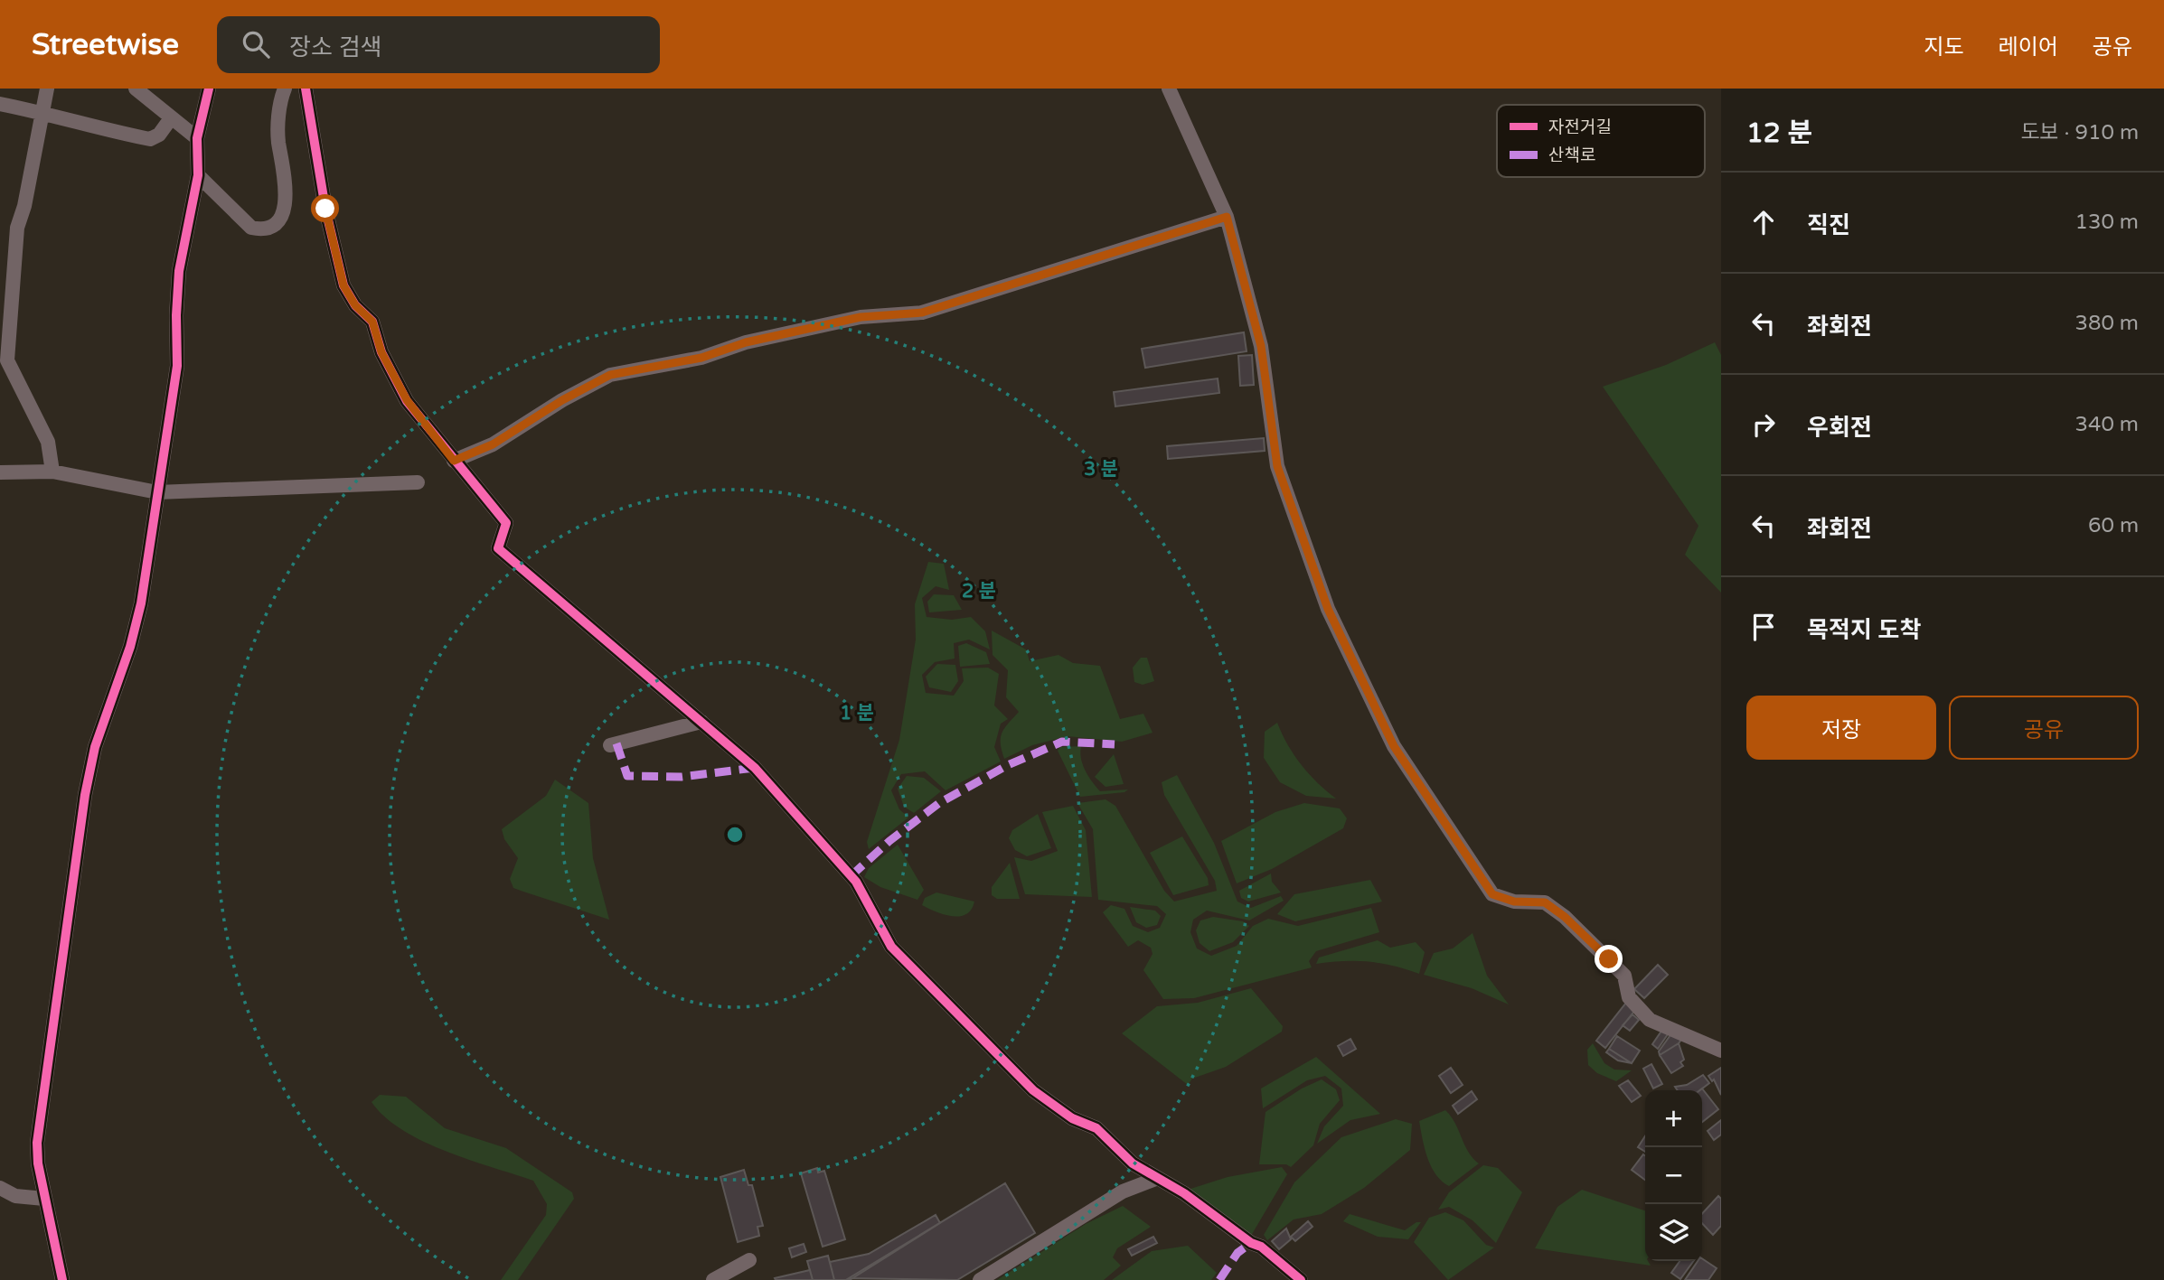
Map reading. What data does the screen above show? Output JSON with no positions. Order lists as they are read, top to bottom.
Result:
{
  "legend": ["자전거길", "산책로"],
  "page": {
    "header": "Streetwise",
    "search": "장소 검색",
    "nav": ["지도", "레이어", "공유"],
    "heading": ["12 분", "도보 · 910 m"],
    "list": [
      ["직진", "130 m"],
      ["좌회전", "380 m"],
      ["우회전", "340 m"],
      ["좌회전", "60 m"],
      "목적지 도착"
    ],
    "buttons": ["저장", "공유"],
    "map_buttons": ["+", "−"]
  },
  "rings": ["3 분", "2 분", "1 분"]
}
